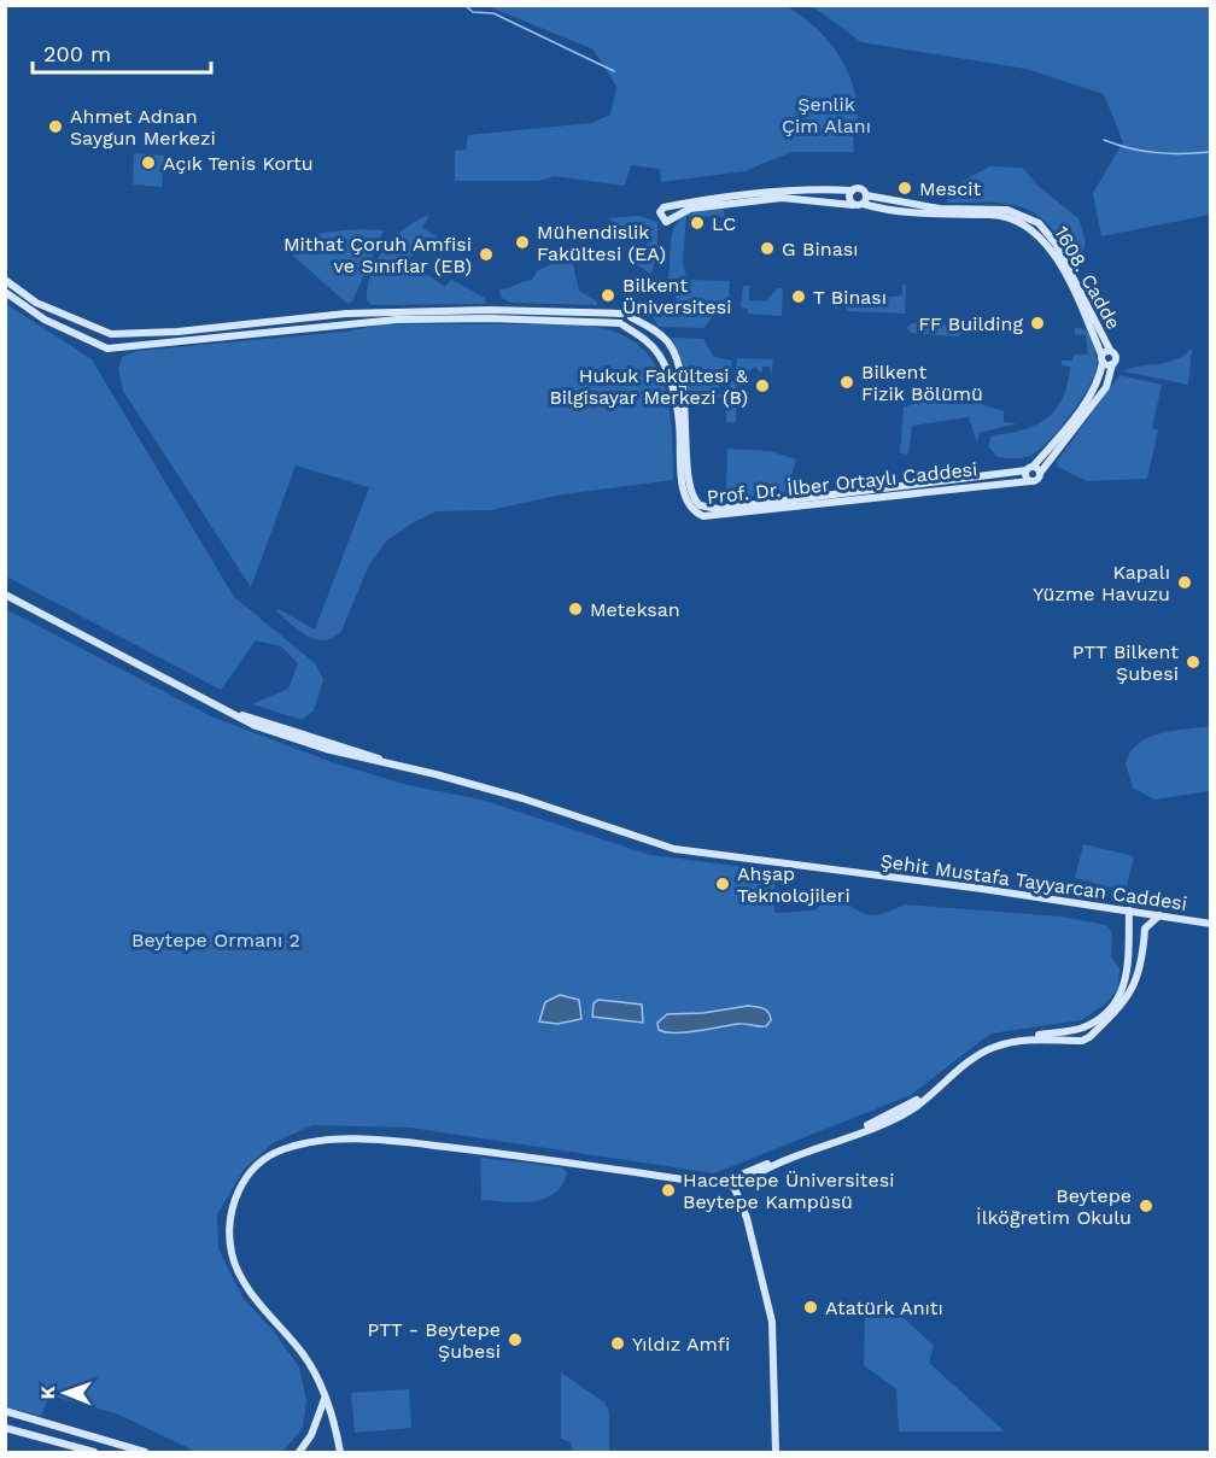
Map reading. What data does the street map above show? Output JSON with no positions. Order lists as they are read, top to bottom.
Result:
{
  "streets": {
    "street": ["1608. Cadde", "Prof. Dr. İlber Ortaylı Caddesi", "Şehit Mustafa Tayyarcan Caddesi"]
  },
  "crossings": [
    ["1608. Cadde", "Prof. Dr. İlber Ortaylı Caddesi"]
  ],
  "parks": ["Şenlik Çim Alanı", "Beytepe Ormanı 2"],
  "places": [
    "Ahmet Adnan Saygun Merkezi",
    "Açık Tenis Kortu",
    "Mescit",
    "LC",
    "Mühendislik Fakültesi (EA)",
    "G Binası",
    "Mithat Çoruh Amfisi ve Sınıflar (EB)",
    "Bilkent Üniversitesi",
    "T Binası",
    "FF Building",
    "Bilkent Fizik Bölümü",
    "Hukuk Fakültesi & Bilgisayar Merkezi (B)",
    "Kapalı Yüzme Havuzu",
    "Meteksan",
    "PTT Bilkent Şubesi",
    "Ahşap Teknolojileri",
    "Hacettepe Üniversitesi Beytepe Kampüsü",
    "Beytepe İlköğretim Okulu",
    "Atatürk Anıtı",
    "PTT - Beytepe Şubesi",
    "Yıldız Amfi"
  ],
  "scale_bar": "200 m",
  "north": "left"
}
